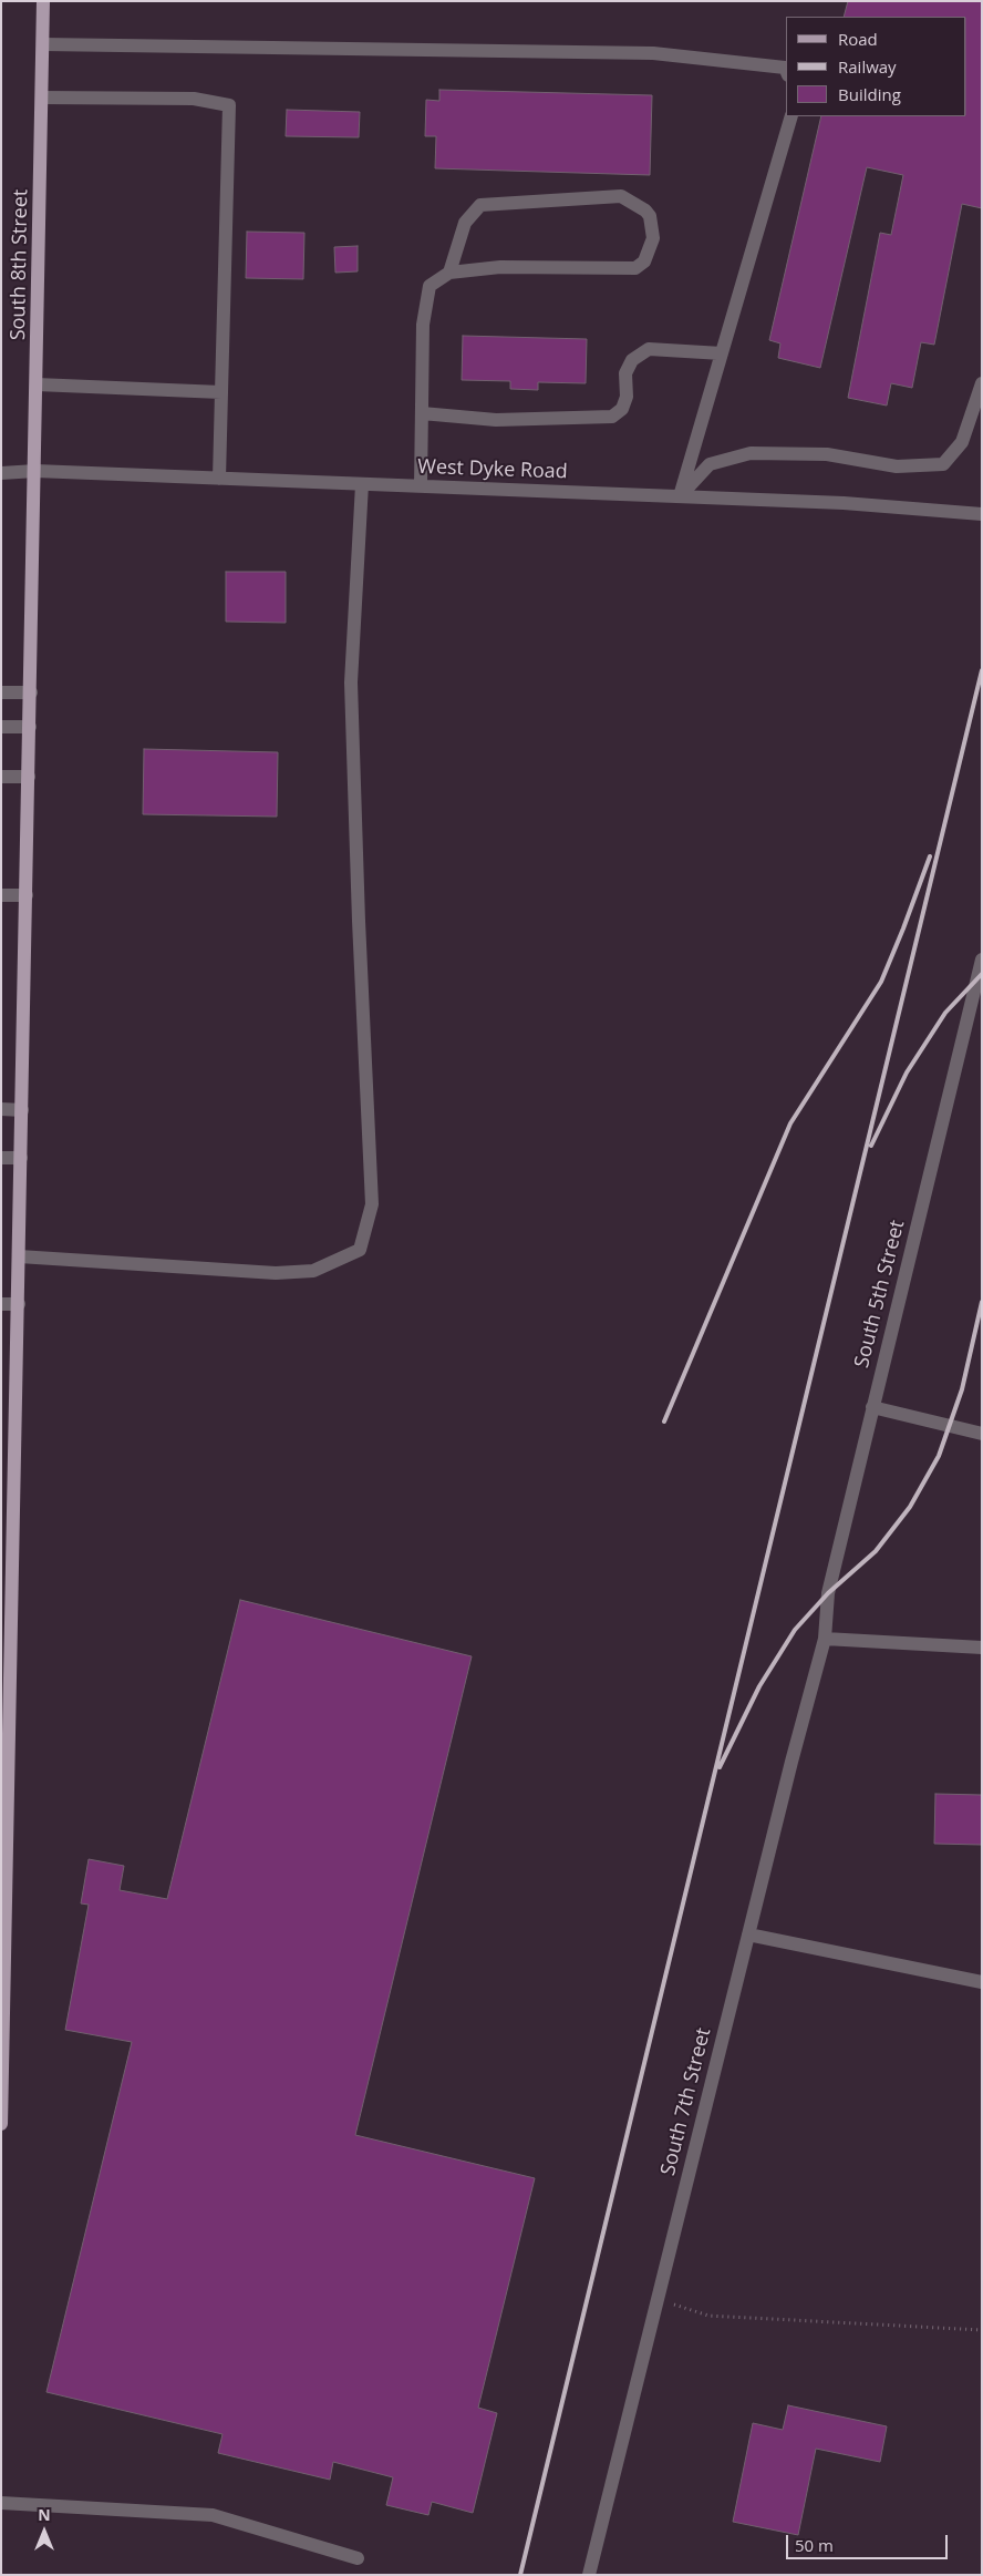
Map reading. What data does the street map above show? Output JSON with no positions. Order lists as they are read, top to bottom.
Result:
{
  "streets": {
    "main road": ["South 8th Street"],
    "street": ["West Dyke Road", "South 5th Street", "South 7th Street"]
  },
  "crossings": [
    ["South 8th Street", "West Dyke Road"],
    ["South 5th Street", "South 7th Street"]
  ],
  "legend": ["Road", "Railway", "Building"],
  "scale_bar": "50 m",
  "north": "top"
}
